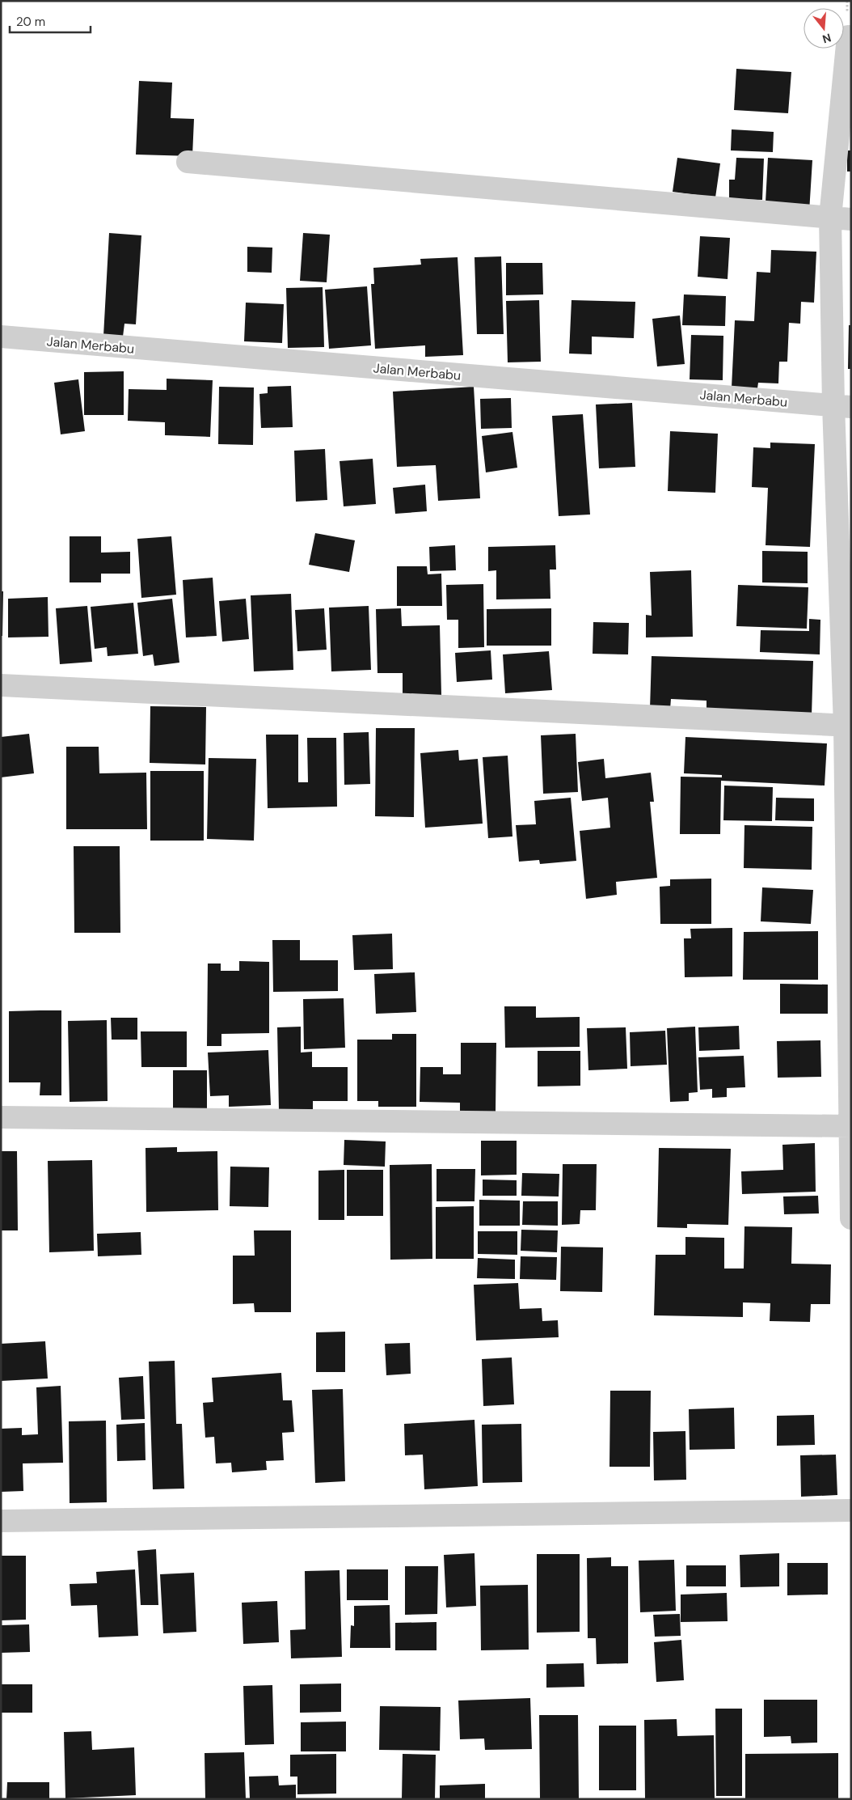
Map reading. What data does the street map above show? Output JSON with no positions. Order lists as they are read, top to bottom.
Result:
{
  "streets": {
    "street": ["Jalan Merbabu"]
  },
  "scale_bar": "20 m",
  "north": "bottom"
}
